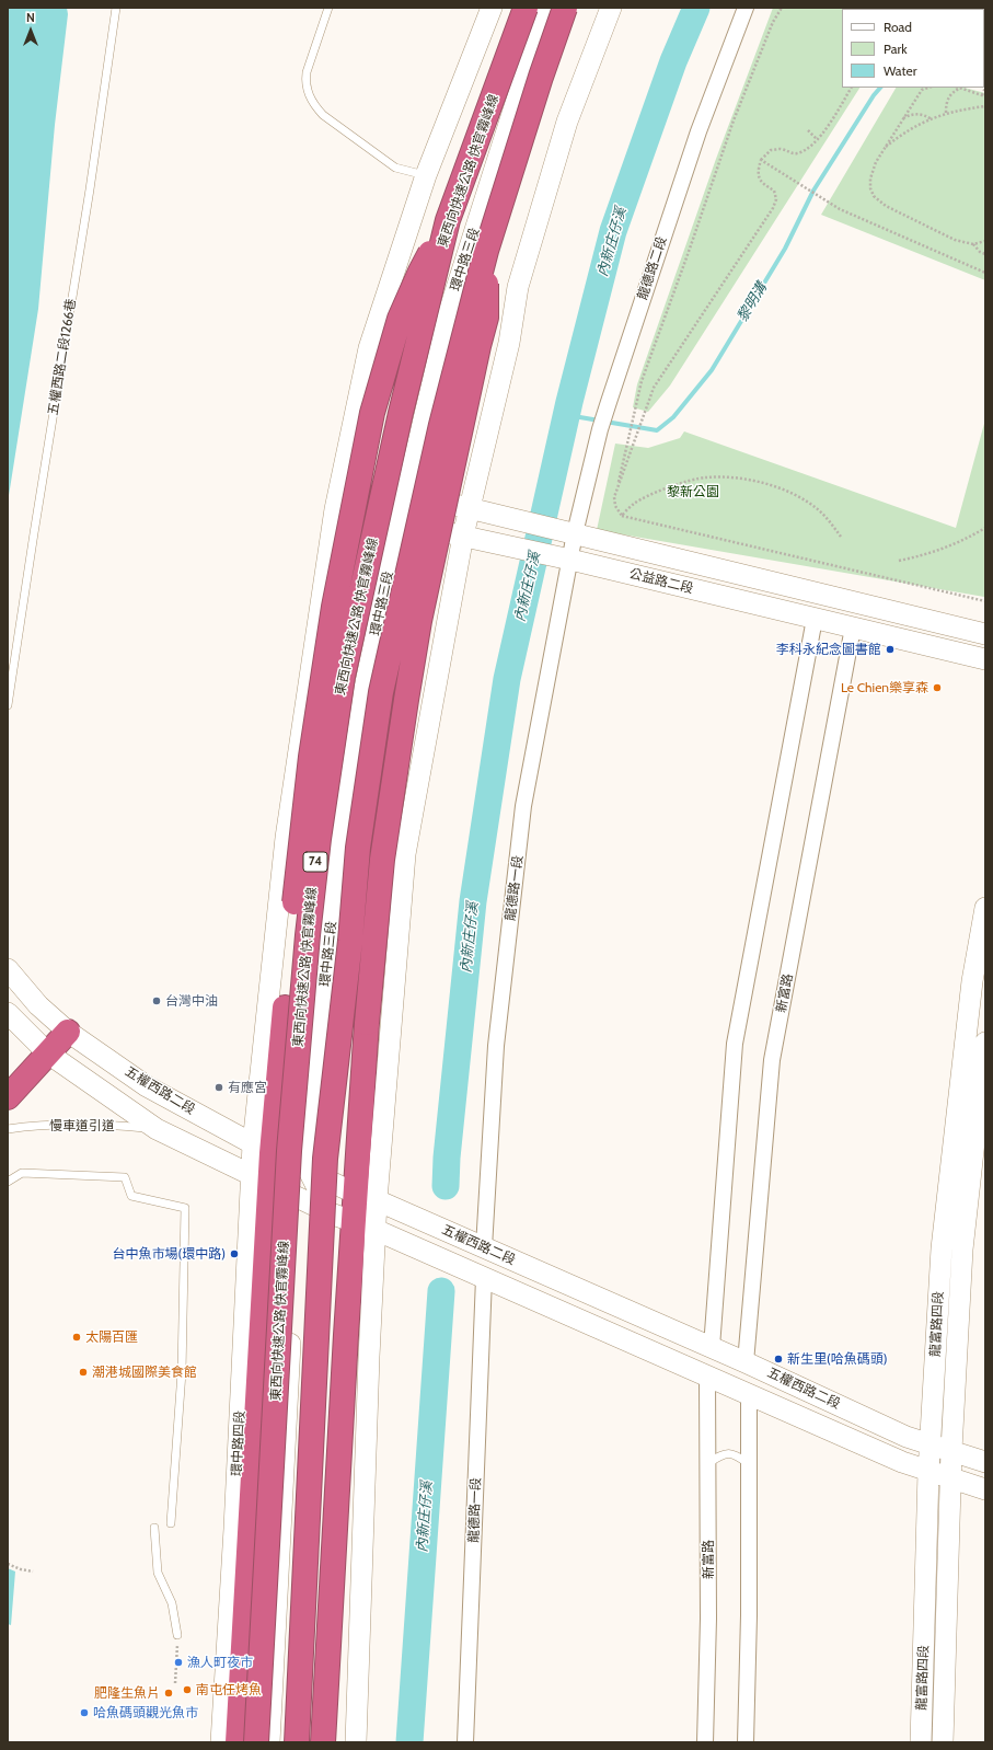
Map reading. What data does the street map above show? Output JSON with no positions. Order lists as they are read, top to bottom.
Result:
{
  "streets": {
    "highway": ["東西向快速公路 快官霧峰線", "74"],
    "street": [
      "環中路三段",
      "龍德路二段",
      "公益路二段",
      "龍德路一段",
      "新富路",
      "五權西路二段",
      "龍富路四段",
      "環中路四段"
    ],
    "lane": ["五權西路二段1266巷", "慢車道引道"]
  },
  "crossings": [
    ["環中路三段", "公益路二段"],
    ["環中路三段", "五權西路二段"],
    ["龍德路二段", "公益路二段"],
    ["龍德路二段", "龍德路一段"],
    ["公益路二段", "龍德路一段"],
    ["公益路二段", "新富路"],
    ["龍德路一段", "五權西路二段"],
    ["新富路", "五權西路二段"],
    ["五權西路二段", "慢車道引道"],
    ["五權西路二段", "龍富路四段"],
    ["五權西路二段", "環中路四段"]
  ],
  "water": ["內新庄仔溪", "黎明溝"],
  "parks": ["黎新公園"],
  "places": [
    "李科永紀念圖書館",
    "Le Chien樂享森",
    "台灣中油",
    "有應宮",
    "台中魚市場(環中路)",
    "太陽百匯",
    "新生里(哈魚碼頭)",
    "潮港城國際美食館",
    "漁人町夜市",
    "南屯任烤魚",
    "肥隆生魚片",
    "哈魚碼頭觀光魚市"
  ],
  "legend": ["Road", "Park", "Water"],
  "north": "top"
}
